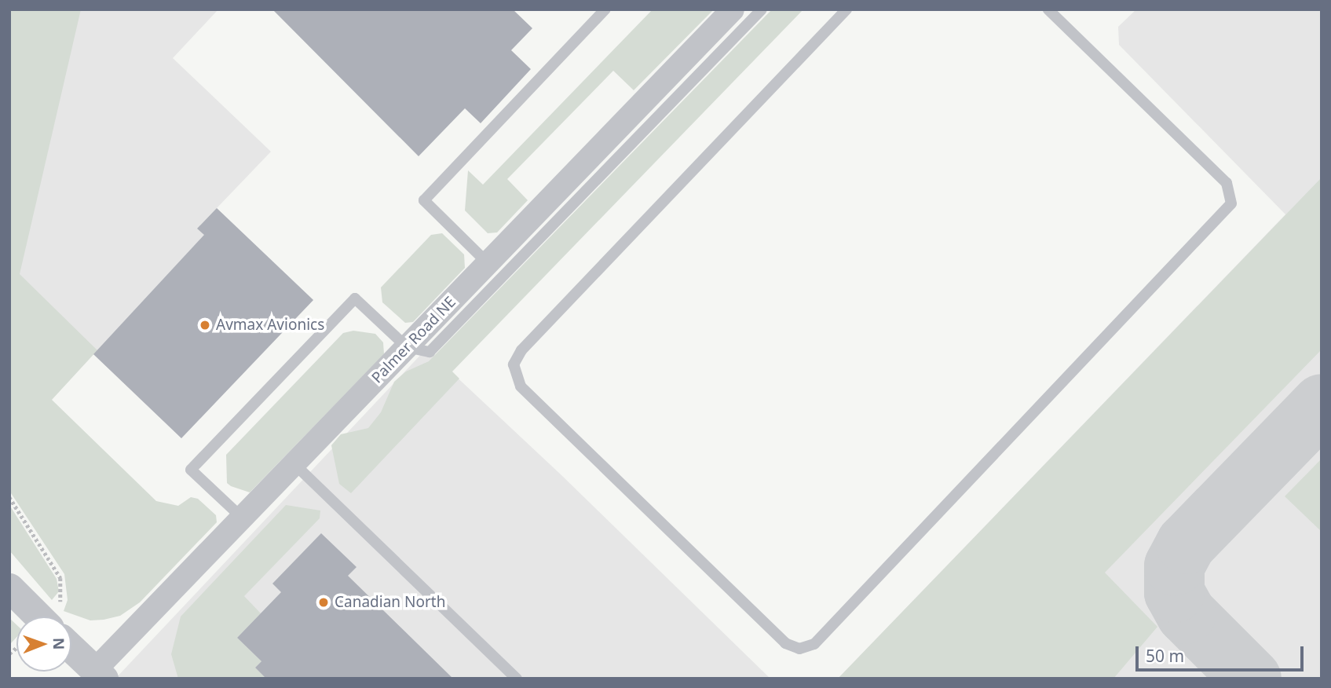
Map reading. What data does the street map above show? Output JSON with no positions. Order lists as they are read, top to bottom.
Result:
{
  "streets": {
    "street": ["Palmer Road NE"]
  },
  "places": ["Avmax Avionics", "Canadian North"],
  "scale_bar": "50 m",
  "north": "right"
}
